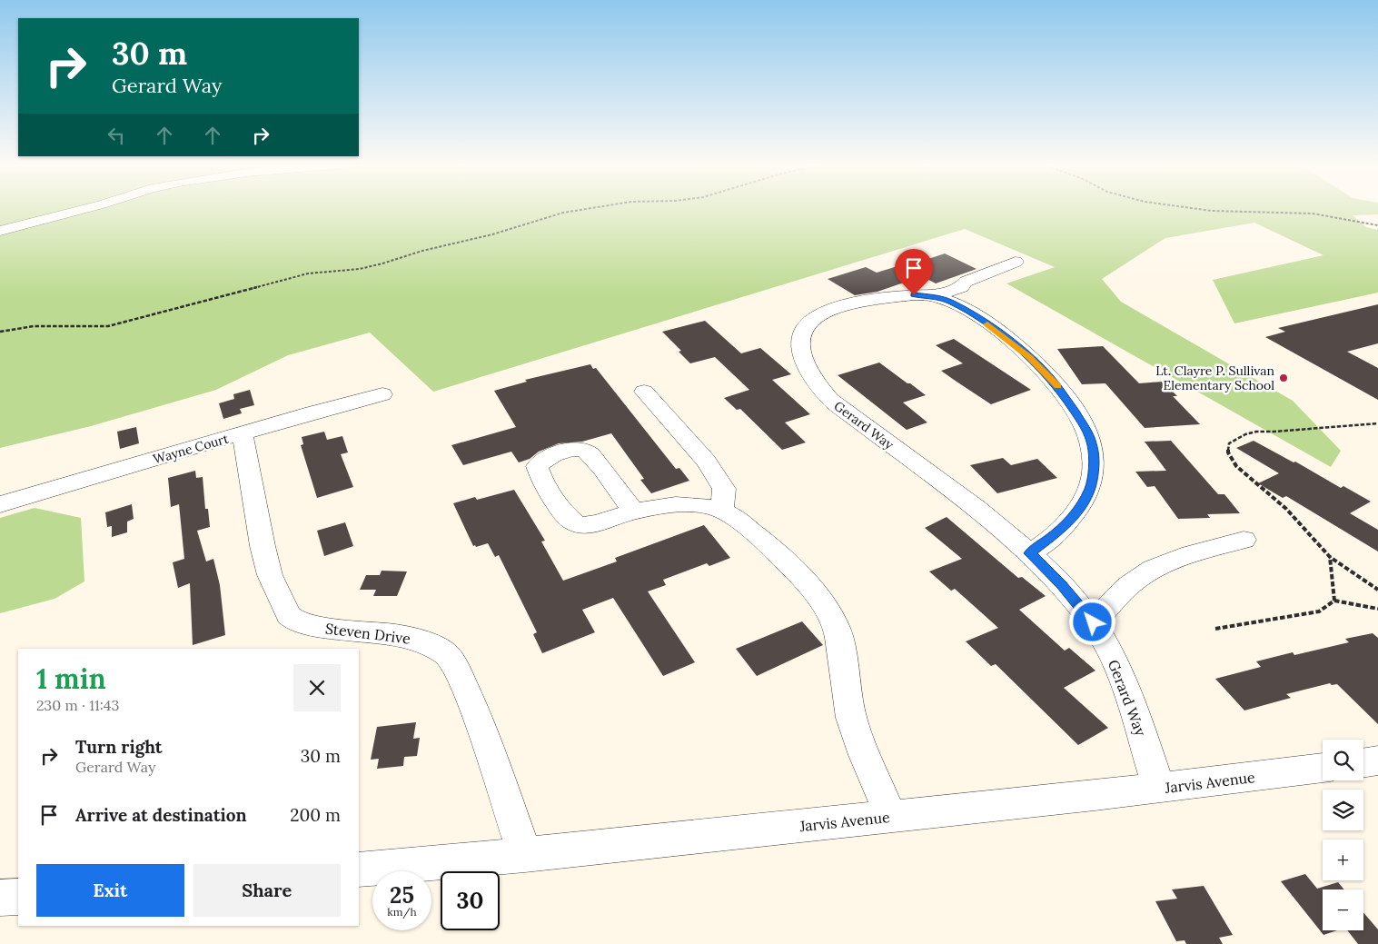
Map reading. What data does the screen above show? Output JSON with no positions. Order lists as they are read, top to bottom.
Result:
{
  "streets": {
    "street": [
      "Gerard Way",
      "Wayne Court",
      "Steven Drive",
      "Jarvis Avenue"
    ]
  },
  "crossings": [
    ["Gerard Way", "Jarvis Avenue"],
    ["Wayne Court", "Steven Drive"],
    ["Steven Drive", "Jarvis Avenue"]
  ],
  "places": ["Lt. Clayre P. Sullivan Elementary School"],
  "page": {
    "turn": ["30 m", "Gerard Way"],
    "heading": ["1 min", "230 m · 11:43"],
    "list": [
      {
        "name": "Turn right",
        "note": "Gerard Way",
        "value": "30 m"
      },
      {
        "name": "Arrive at destination",
        "value": "200 m"
      }
    ],
    "map_buttons": ["+", "−"],
    "buttons": ["Exit", "Share"],
    "speed": "25 km/h",
    "limit": "30"
  }
}
